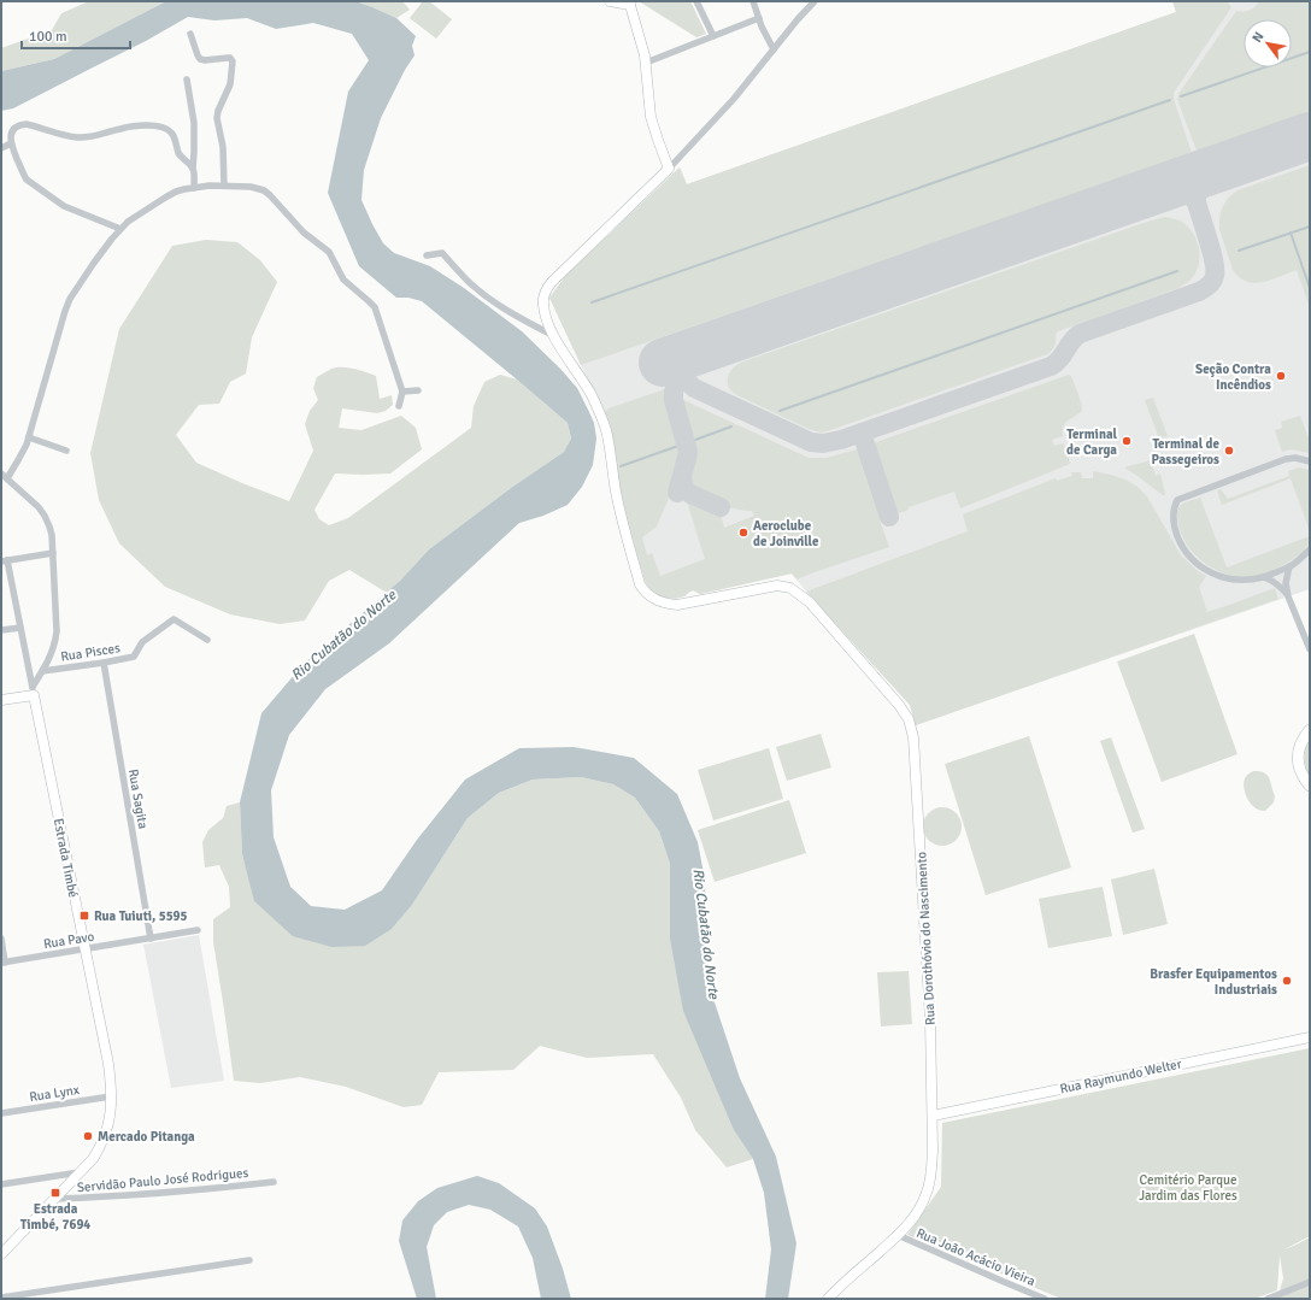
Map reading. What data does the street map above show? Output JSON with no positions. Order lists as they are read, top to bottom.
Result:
{
  "streets": {
    "street": [
      "Rua Pisces",
      "Rua Sagita",
      "Estrada Timbé",
      "Rua Dorothóvio do Nascimento",
      "Rua Pavo",
      "Rua Raymundo Welter",
      "Rua Lynx",
      "Servidão Paulo José Rodrigues",
      "Rua João Acácio Vieira"
    ]
  },
  "crossings": [
    ["Rua Pisces", "Rua Sagita"],
    ["Rua Sagita", "Rua Pavo"],
    ["Estrada Timbé", "Rua Pavo"],
    ["Estrada Timbé", "Rua Lynx"],
    ["Estrada Timbé", "Servidão Paulo José Rodrigues"],
    ["Rua Dorothóvio do Nascimento", "Rua Raymundo Welter"],
    ["Rua Dorothóvio do Nascimento", "Rua João Acácio Vieira"]
  ],
  "water": ["Rio Cubatão do Norte"],
  "parks": ["Cemitério Parque Jardim das Flores"],
  "places": {
    "other": [
      "Seção Contra Incêndios",
      "Terminal de Carga",
      "Terminal de Passegeiros",
      "Aeroclube de Joinville",
      "Brasfer Equipamentos Industriais",
      "Mercado Pitanga"
    ],
    "transit": ["Rua Tuiuti, 5595", "Estrada Timbé, 7694"]
  },
  "scale_bar": "100 m",
  "north": "top left"
}
